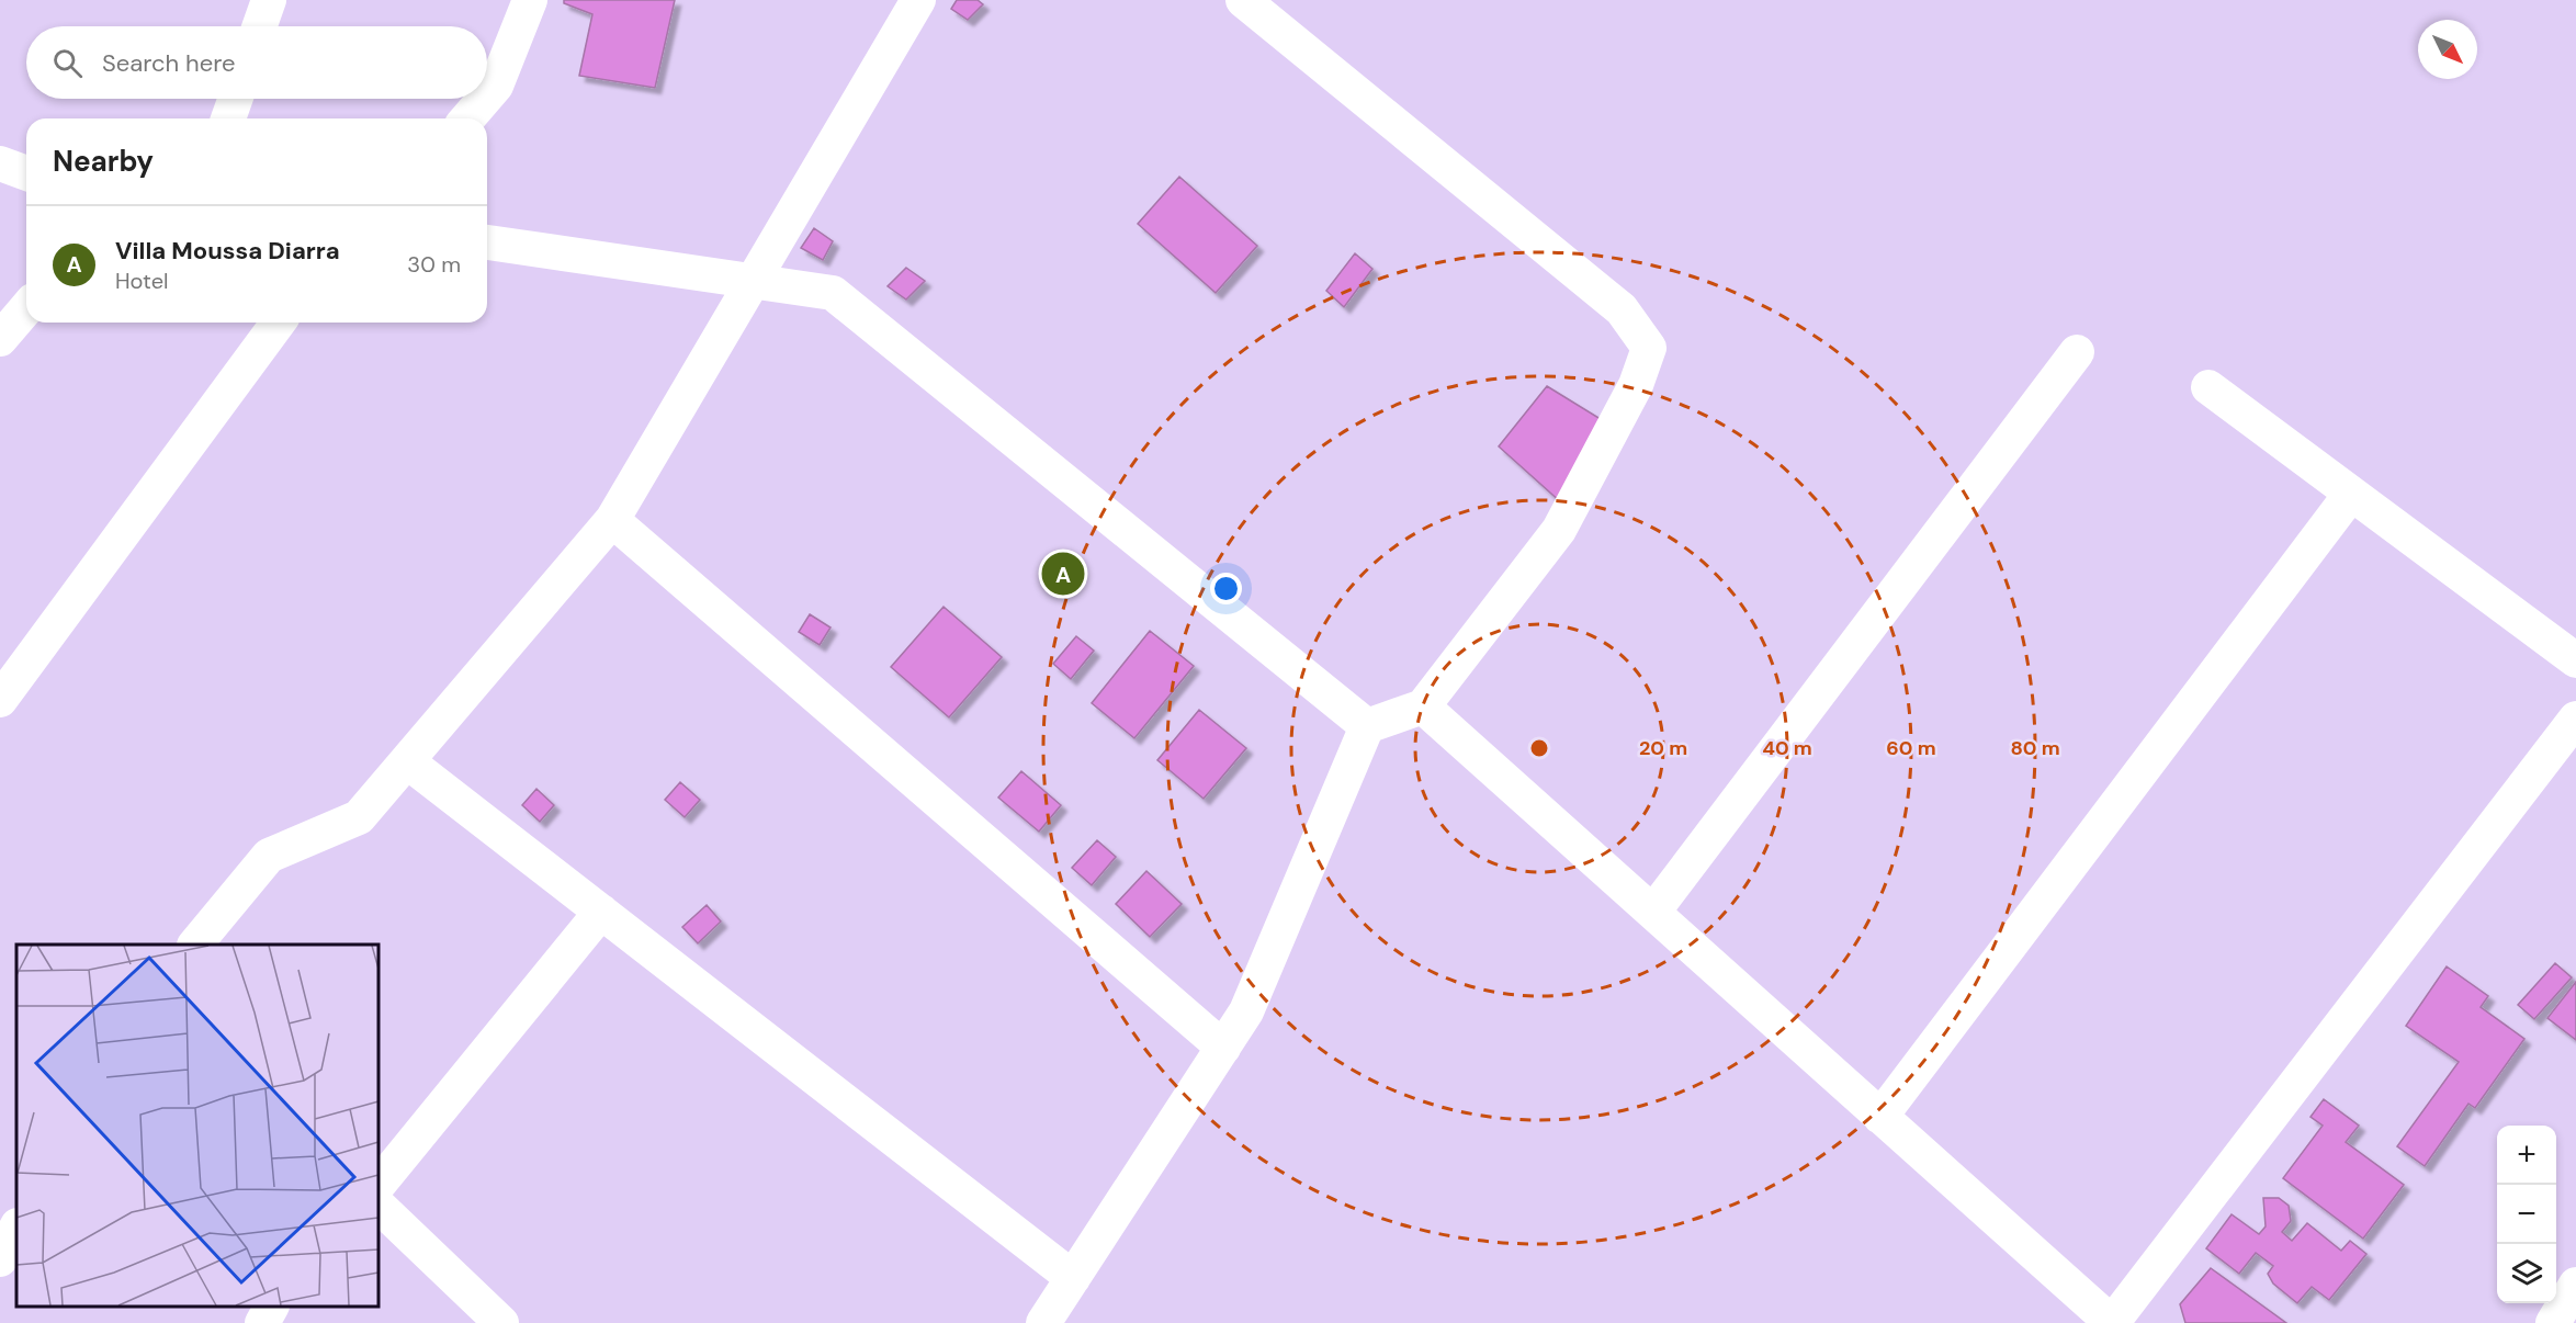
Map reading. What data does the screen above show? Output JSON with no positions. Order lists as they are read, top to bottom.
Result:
{
  "north": "bottom right",
  "page": {
    "search": "Search here",
    "heading": "Nearby",
    "list": [
      {
        "mark": "A",
        "name": "Villa Moussa Diarra",
        "note": "Hotel",
        "value": "30 m"
      }
    ],
    "pins": "A",
    "map_buttons": ["+", "−"]
  },
  "rings": [
    "20 m",
    "40 m",
    "60 m",
    "80 m"
  ]
}
